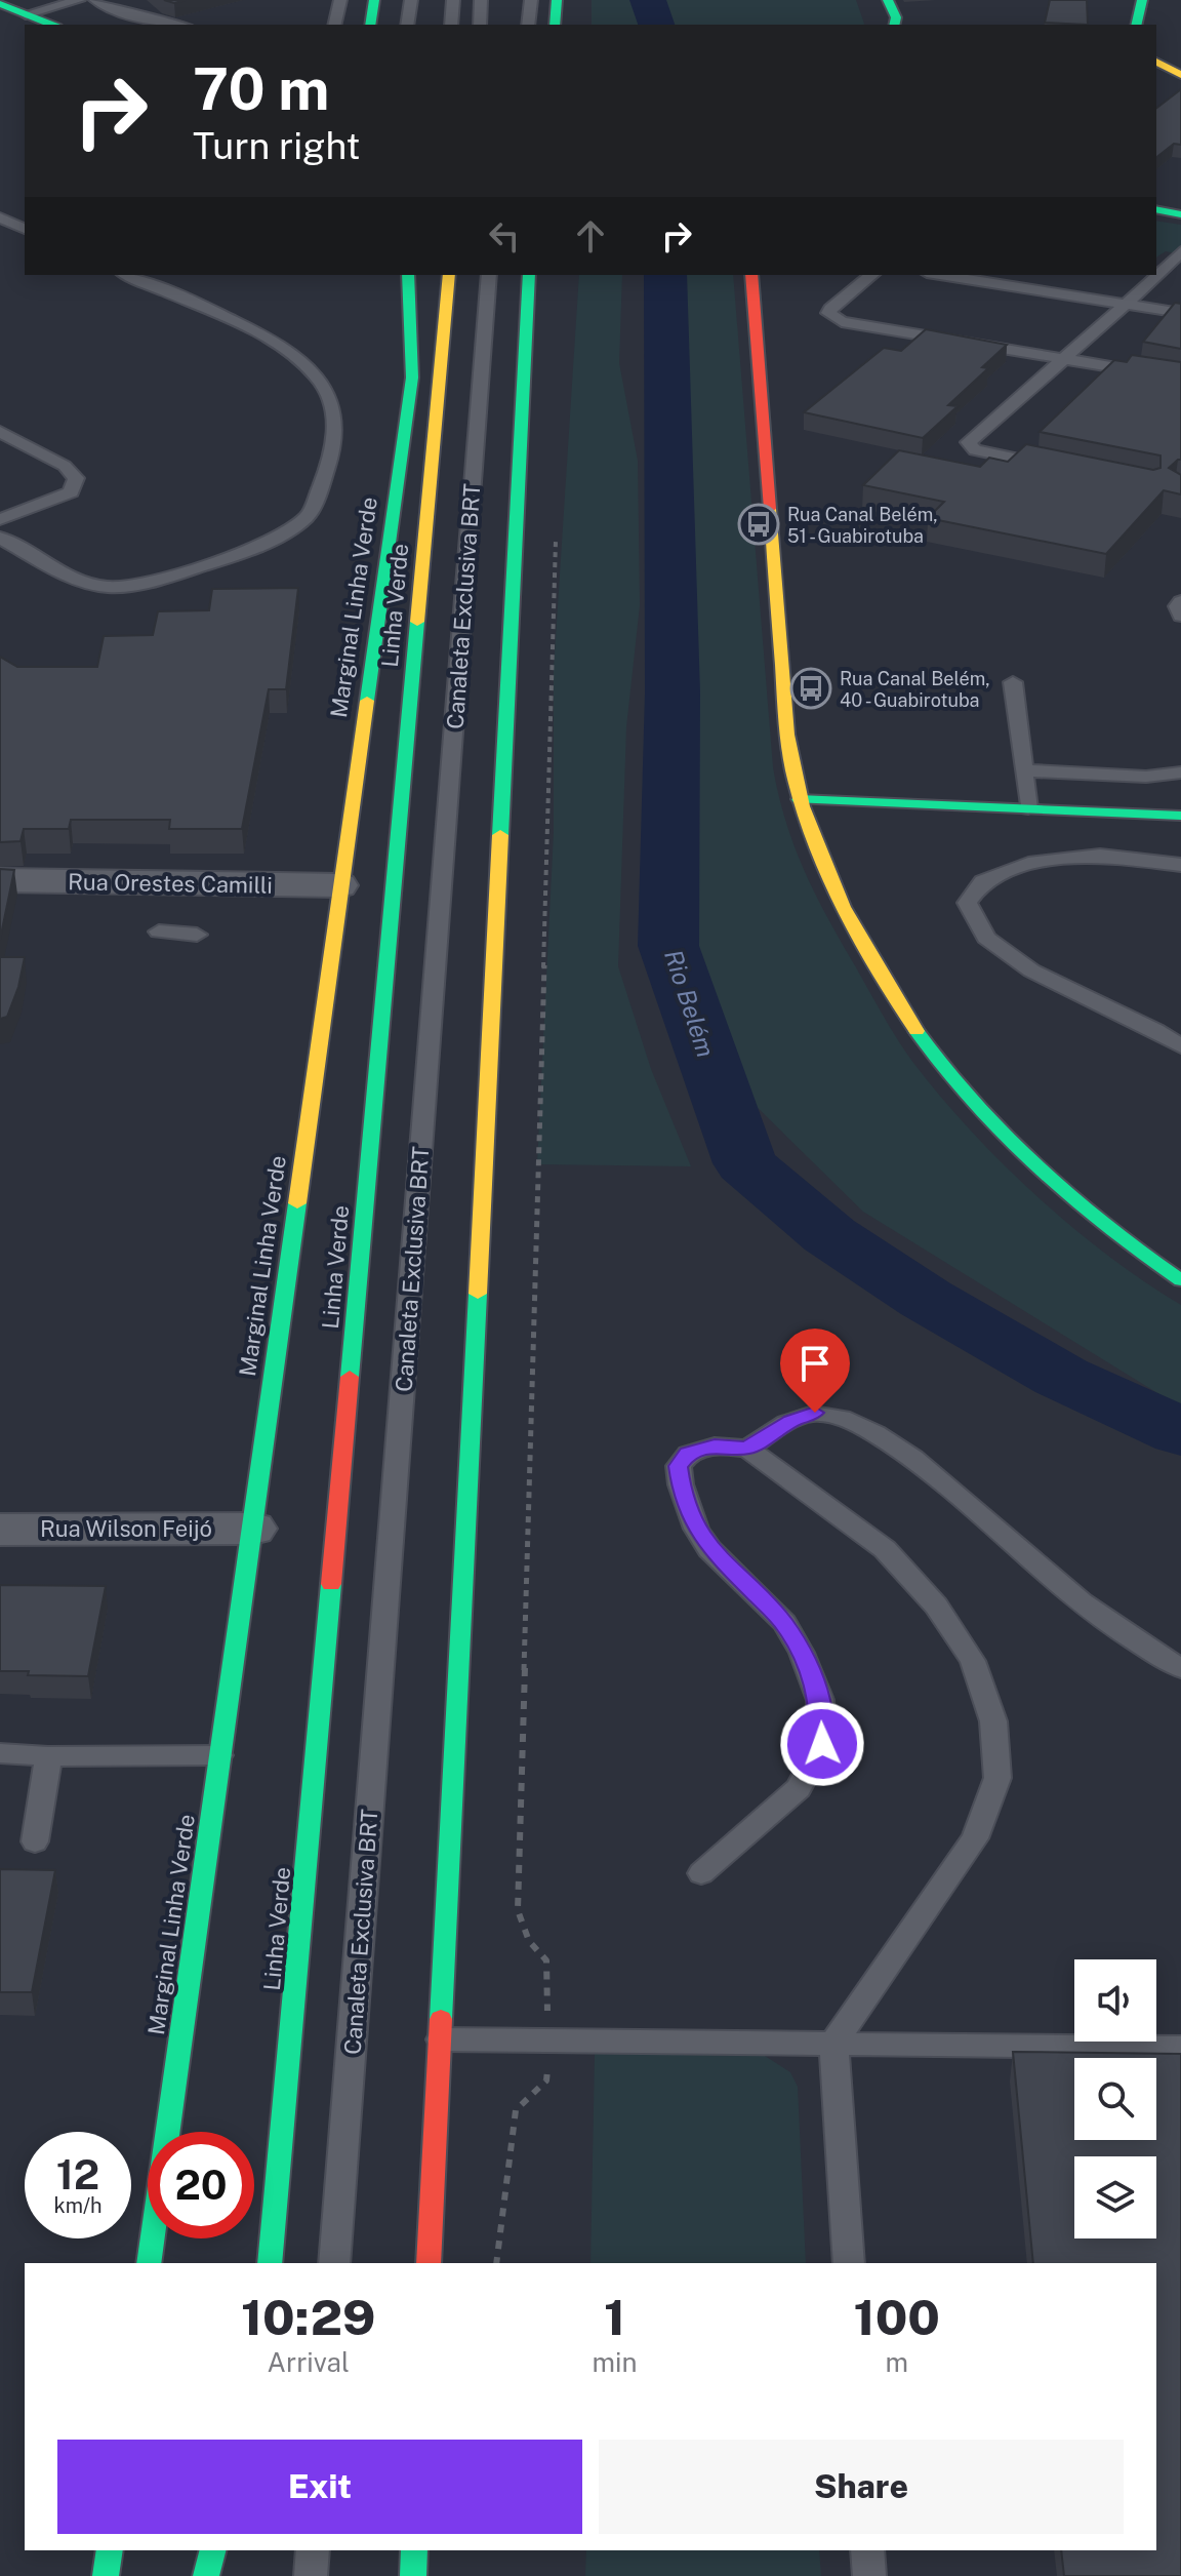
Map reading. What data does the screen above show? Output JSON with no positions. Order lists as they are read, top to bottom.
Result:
{
  "streets": {
    "main road": ["Linha Verde", "Marginal Linha Verde"],
    "street": ["Rua Orestes Camilli", "Rua Wilson Feijó"],
    "lane": ["Canaleta Exclusiva BRT"]
  },
  "crossings": [
    ["Marginal Linha Verde", "Rua Orestes Camilli"],
    ["Marginal Linha Verde", "Rua Wilson Feijó"]
  ],
  "water": ["Rio Belém"],
  "places": {
    "bus stop": ["Rua Canal Belém, 51 - Guabirotuba", "Rua Canal Belém, 40 - Guabirotuba"]
  },
  "page": {
    "turn": ["70 m", "Turn right"],
    "speed": "12 km/h",
    "limit": "20",
    "eta": [
      "10:29",
      "Arrival",
      "1",
      "min",
      "100",
      "m"
    ],
    "buttons": ["Exit", "Share"]
  }
}
